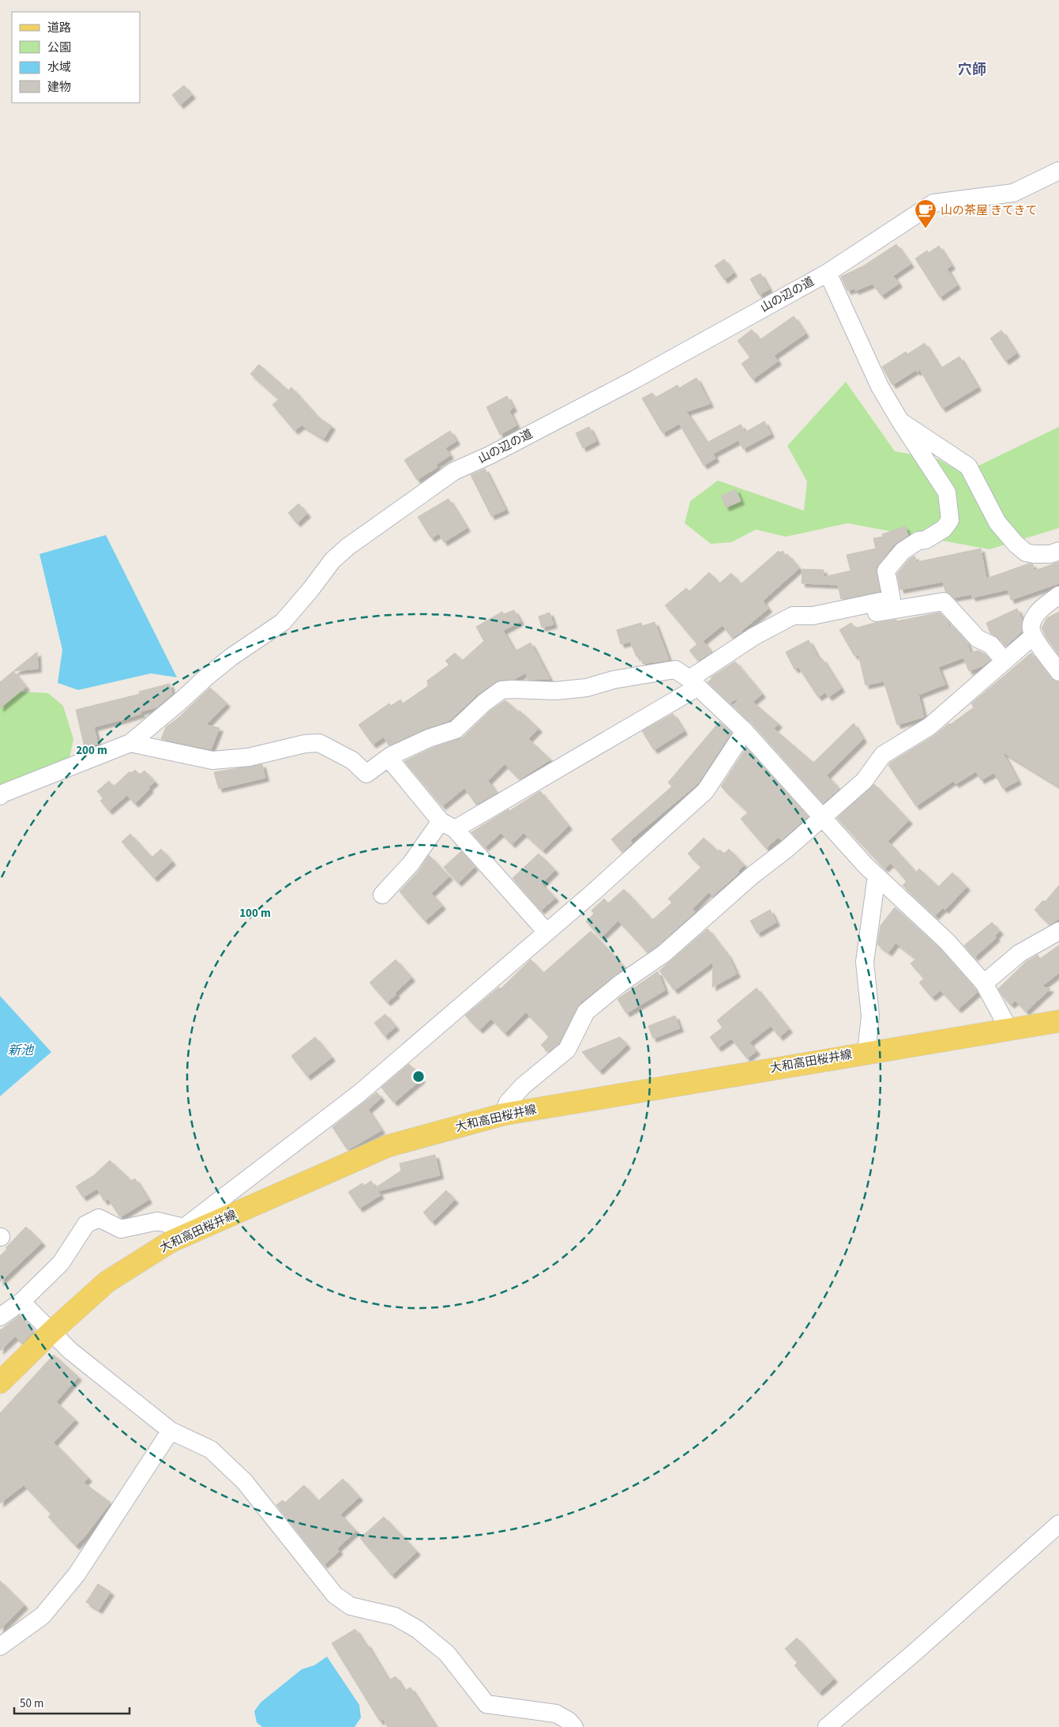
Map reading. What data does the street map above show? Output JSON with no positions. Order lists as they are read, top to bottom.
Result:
{
  "streets": {
    "main road": ["大和高田桜井線"],
    "street": ["山の辺の道"]
  },
  "districts": ["穴師"],
  "water": ["新池"],
  "places": {
    "cafe": ["山の茶屋 きてきて"]
  },
  "legend": [
    "道路",
    "公園",
    "水域",
    "建物"
  ],
  "scale_bar": "50 m",
  "rings": ["200 m", "100 m"]
}
